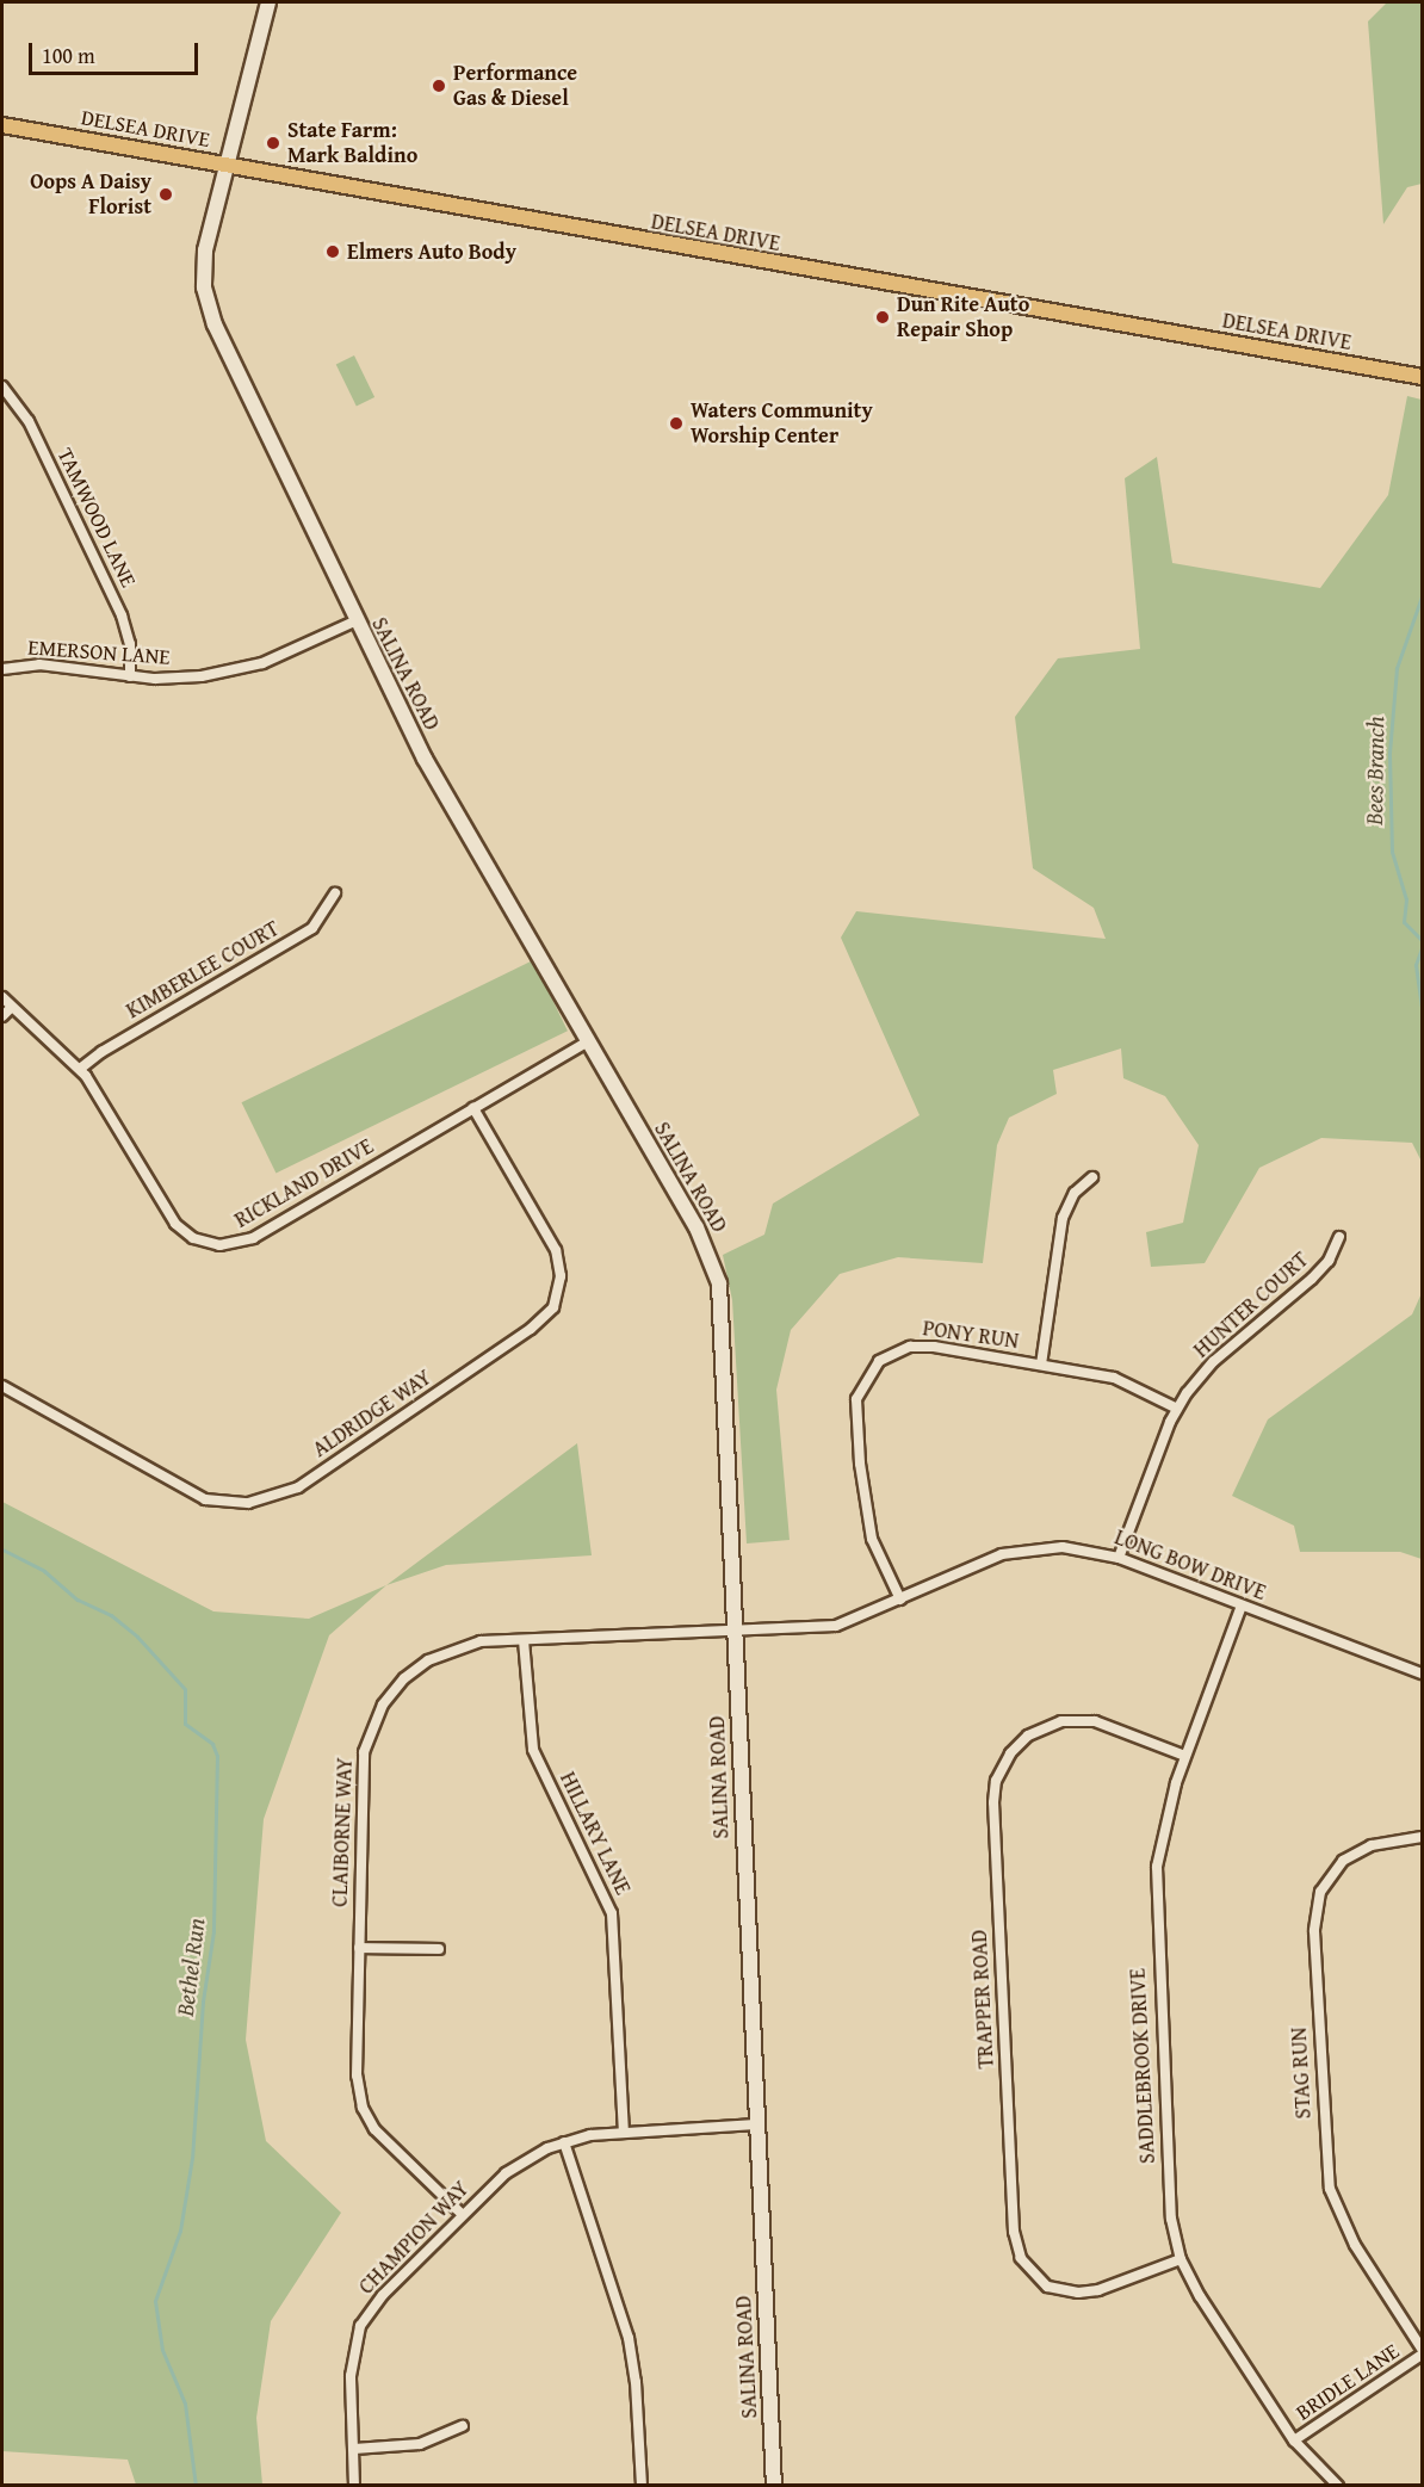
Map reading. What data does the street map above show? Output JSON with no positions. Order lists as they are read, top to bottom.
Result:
{
  "streets": {
    "main road": ["DELSEA DRIVE"],
    "street": [
      "TAMWOOD LANE",
      "EMERSON LANE",
      "SALINA ROAD",
      "KIMBERLEE COURT",
      "RICKLAND DRIVE",
      "HUNTER COURT",
      "PONY RUN",
      "ALDRIDGE WAY",
      "LONG BOW DRIVE",
      "CLAIBORNE WAY",
      "HILLARY LANE",
      "TRAPPER ROAD",
      "SADDLEBROOK DRIVE",
      "STAG RUN",
      "CHAMPION WAY",
      "BRIDLE LANE"
    ]
  },
  "crossings": [
    ["DELSEA DRIVE", "SALINA ROAD"],
    ["TAMWOOD LANE", "EMERSON LANE"],
    ["EMERSON LANE", "SALINA ROAD"],
    ["SALINA ROAD", "RICKLAND DRIVE"],
    ["SALINA ROAD", "LONG BOW DRIVE"],
    ["SALINA ROAD", "CLAIBORNE WAY"],
    ["SALINA ROAD", "CHAMPION WAY"],
    ["KIMBERLEE COURT", "RICKLAND DRIVE"],
    ["RICKLAND DRIVE", "ALDRIDGE WAY"],
    ["HUNTER COURT", "PONY RUN"],
    ["HUNTER COURT", "LONG BOW DRIVE"],
    ["PONY RUN", "LONG BOW DRIVE"],
    ["LONG BOW DRIVE", "CLAIBORNE WAY"],
    ["LONG BOW DRIVE", "SADDLEBROOK DRIVE"],
    ["CLAIBORNE WAY", "HILLARY LANE"],
    ["CLAIBORNE WAY", "CHAMPION WAY"],
    ["HILLARY LANE", "CHAMPION WAY"],
    ["TRAPPER ROAD", "SADDLEBROOK DRIVE"],
    ["SADDLEBROOK DRIVE", "BRIDLE LANE"]
  ],
  "water": ["Bees Branch", "Bethel Run"],
  "places": [
    "Performance Gas & Diesel",
    "State Farm: Mark Baldino",
    "Oops A Daisy Florist",
    "Elmers Auto Body",
    "Dun Rite Auto Repair Shop",
    "Waters Community Worship Center"
  ],
  "scale_bar": "100 m"
}
